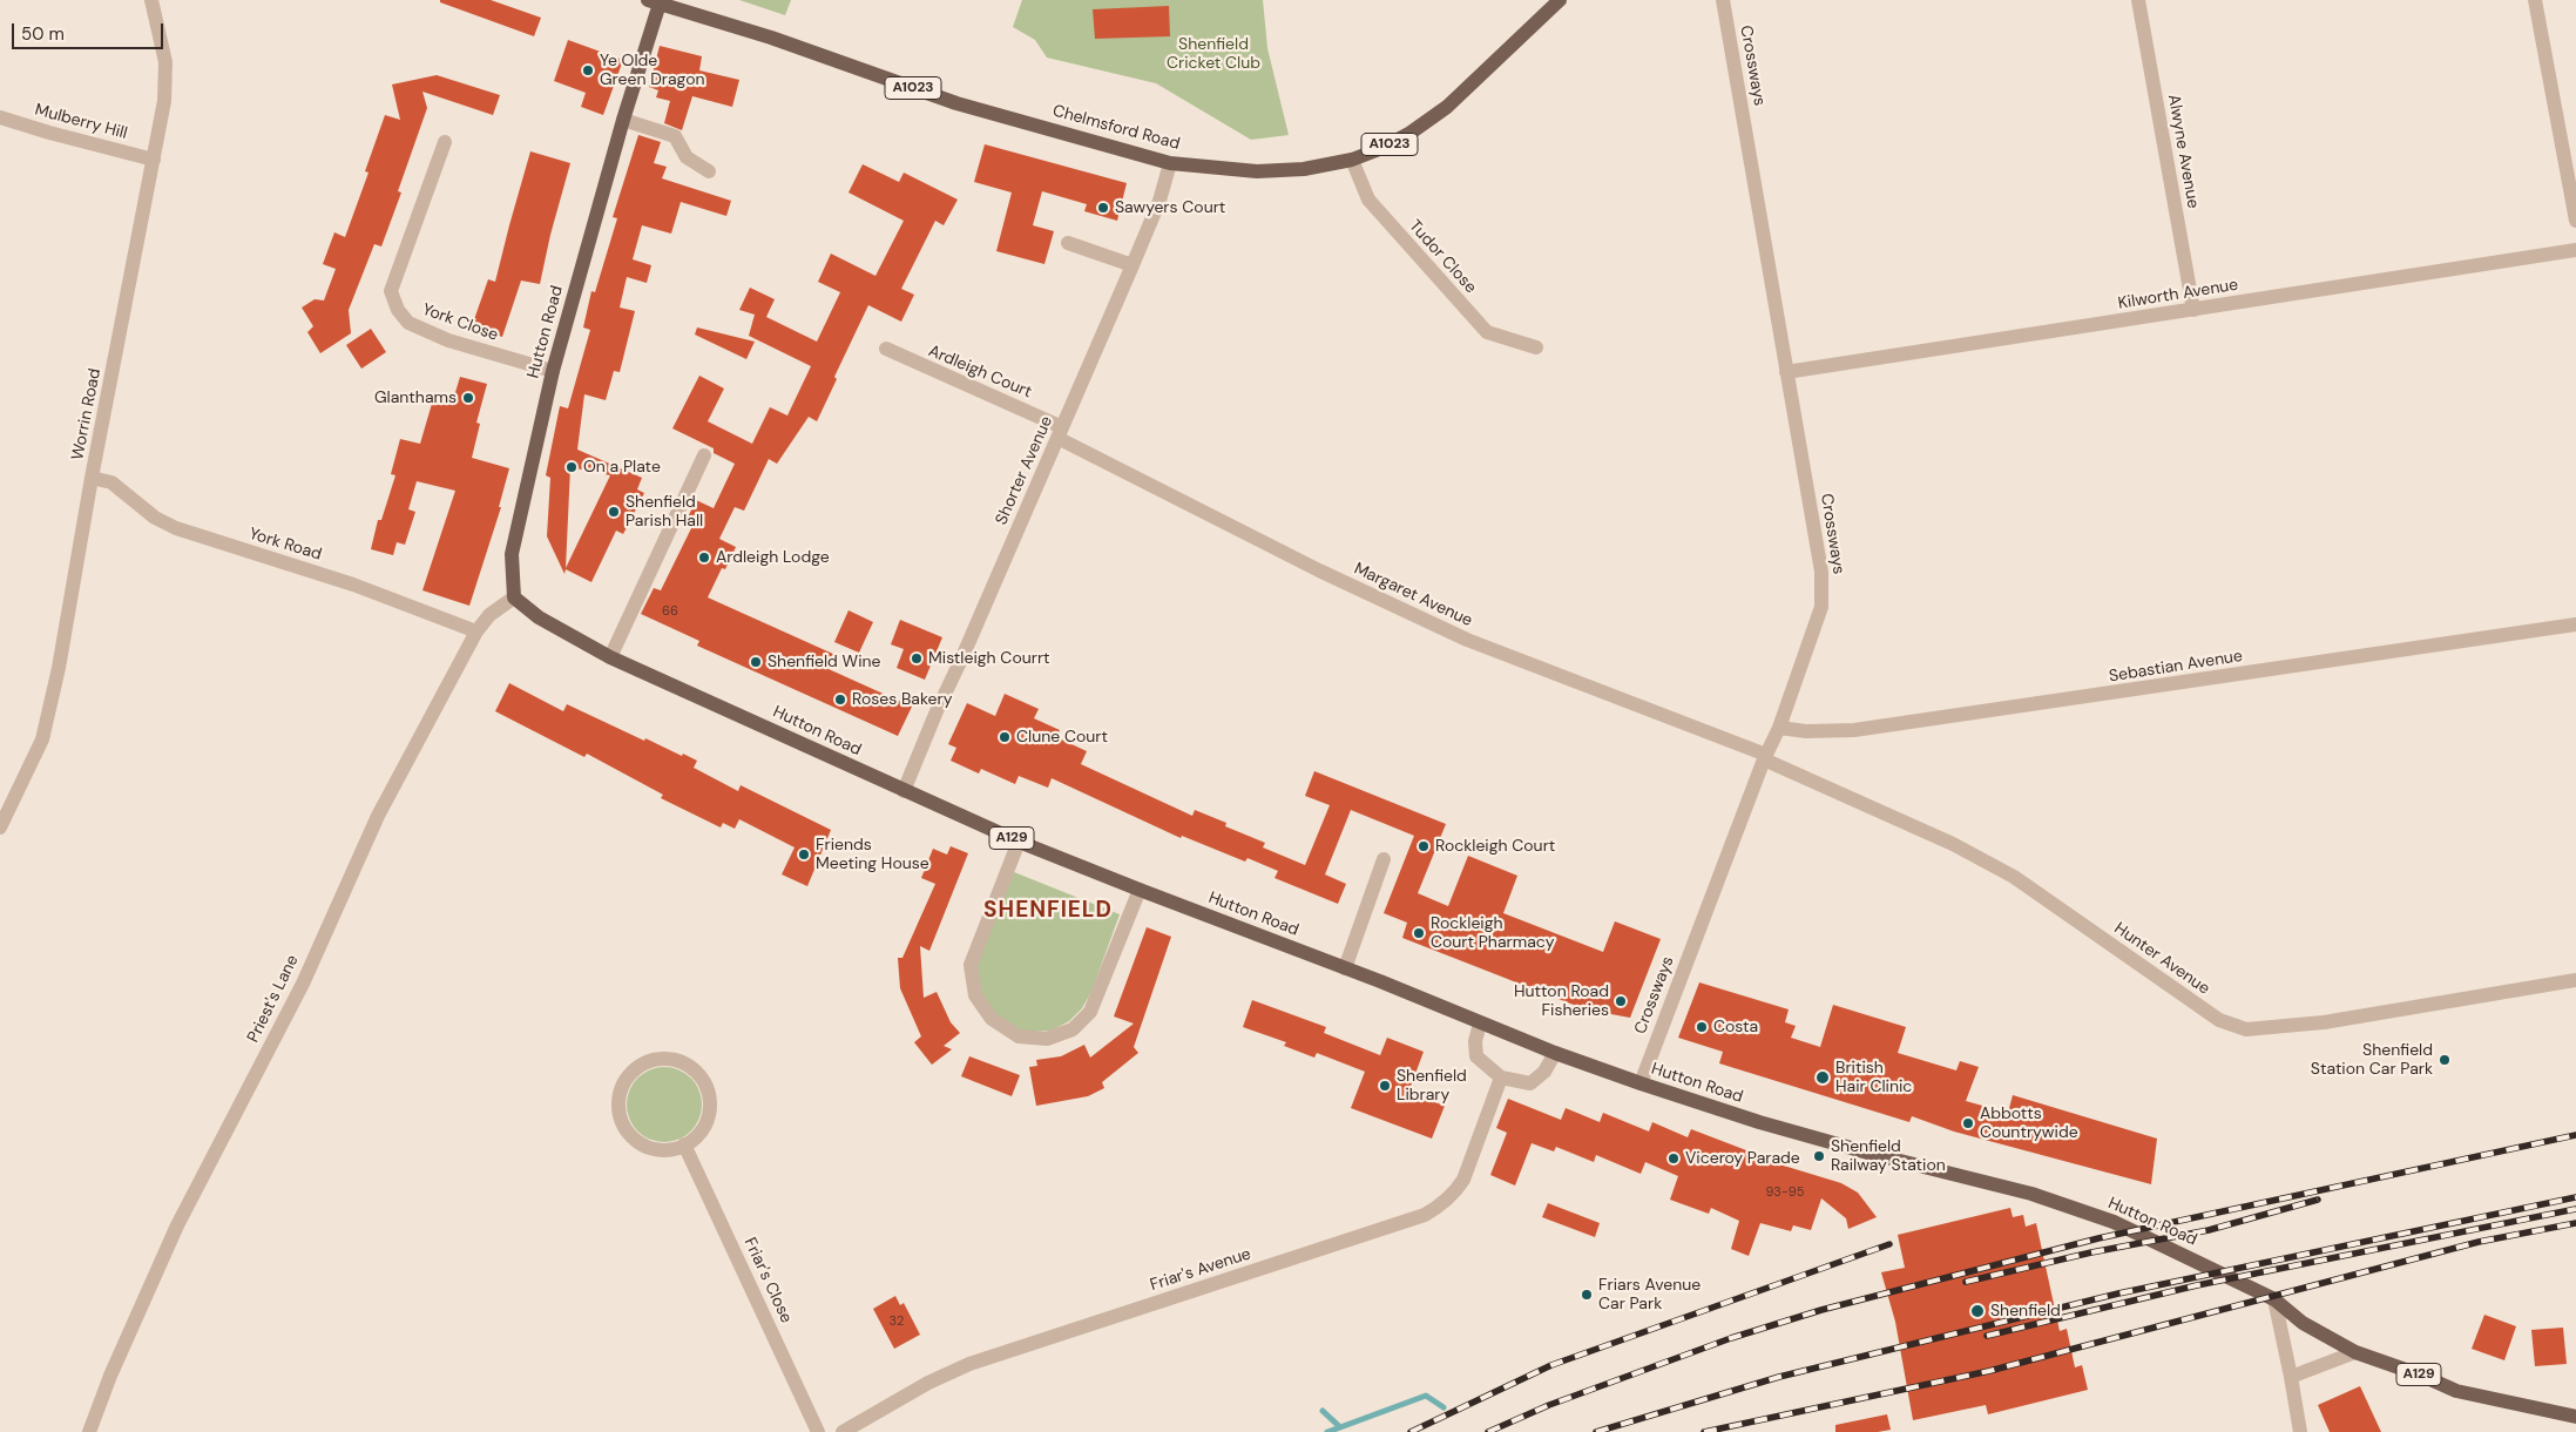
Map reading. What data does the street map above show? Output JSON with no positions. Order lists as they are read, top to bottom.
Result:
{
  "streets": {
    "main road": [
      "A1023",
      "Chelmsford Road",
      "Hutton Road",
      "A129"
    ],
    "street": [
      "Crossways",
      "Mulberry Hill",
      "Alwyne Avenue",
      "Tudor Close",
      "Kilworth Avenue",
      "York Close",
      "Ardleigh Court",
      "Worrin Road",
      "Shorter Avenue",
      "York Road",
      "Margaret Avenue",
      "Sebastian Avenue",
      "Hunter Avenue",
      "Priest's Lane",
      "Friar's Avenue",
      "Friar's Close"
    ]
  },
  "crossings": [
    ["Crossways", "Kilworth Avenue"],
    ["Crossways", "Hutton Road"],
    ["Crossways", "Margaret Avenue"],
    ["Crossways", "Sebastian Avenue"],
    ["Crossways", "Hunter Avenue"],
    ["Mulberry Hill", "Worrin Road"],
    ["Chelmsford Road", "Tudor Close"],
    ["Chelmsford Road", "Hutton Road"],
    ["Chelmsford Road", "Shorter Avenue"],
    ["Alwyne Avenue", "Kilworth Avenue"],
    ["York Close", "Hutton Road"],
    ["Hutton Road", "Shorter Avenue"],
    ["Hutton Road", "Priest's Lane"],
    ["Ardleigh Court", "Shorter Avenue"],
    ["Ardleigh Court", "Margaret Avenue"],
    ["Worrin Road", "York Road"],
    ["Shorter Avenue", "Margaret Avenue"],
    ["York Road", "Priest's Lane"],
    ["Margaret Avenue", "Hunter Avenue"]
  ],
  "districts": ["SHENFIELD"],
  "parks": ["Shenfield Cricket Club"],
  "places": [
    "Ye Olde Green Dragon",
    "Sawyers Court",
    "Glanthams",
    "On a Plate",
    "Shenfield Parish Hall",
    "Ardleigh Lodge",
    "Mistleigh Courrt",
    "Shenfield Wine",
    "Roses Bakery",
    "Clune Court",
    "Rockleigh Court",
    "Friends Meeting House",
    "Rockleigh Court Pharmacy",
    "Hutton Road Fisheries",
    "Costa",
    "Shenfield Station Car Park",
    "British Hair Clinic",
    "Shenfield Library",
    "Abbotts Countrywide",
    "Shenfield Railway Station",
    "Viceroy Parade",
    "Friars Avenue Car Park",
    "Shenfield"
  ],
  "house_numbers": ["66", "93-95", "32"],
  "scale_bar": "50 m"
}
